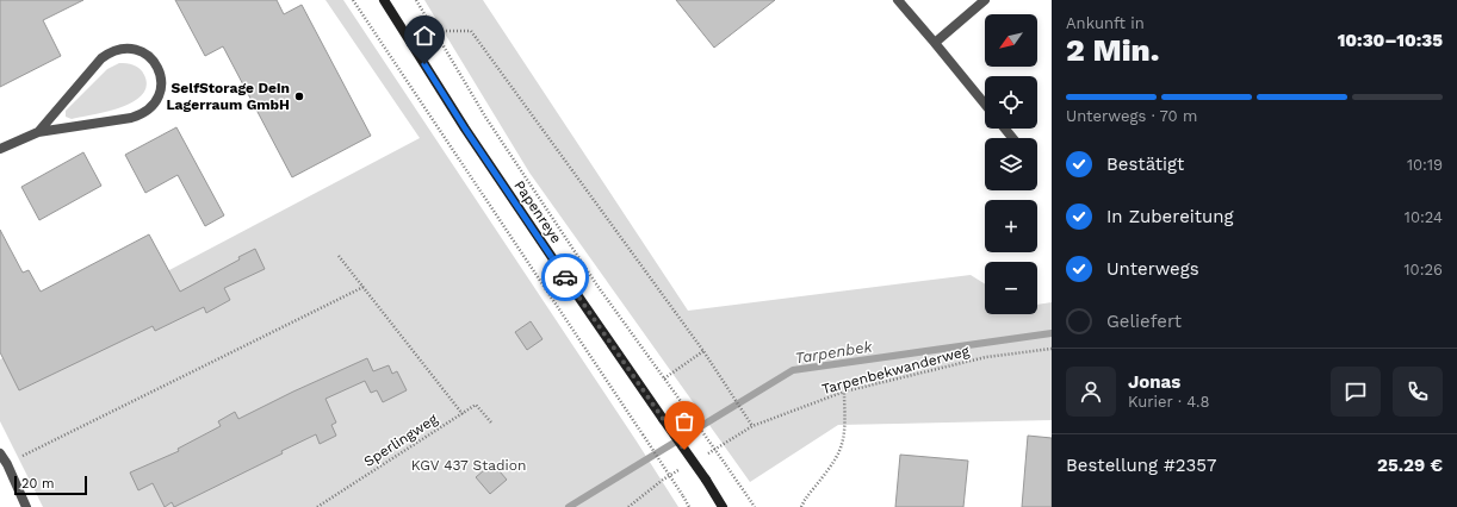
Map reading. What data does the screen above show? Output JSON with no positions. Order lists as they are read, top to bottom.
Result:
{
  "streets": {
    "main road": ["Papenreye"],
    "path": ["Tarpenbekwanderweg", "Sperlingweg"]
  },
  "water": ["Tarpenbek"],
  "parks": ["KGV 437 Stadion"],
  "places": ["SelfStorage Dein Lagerraum GmbH"],
  "scale_bar": "20 m",
  "north": "bottom left",
  "page": {
    "heading": ["2 Min.", "Ankunft in", "10:30–10:35"],
    "panel": [
      "Jonas",
      "Kurier · 4.8",
      "Bestellung #2357",
      "25.29 €"
    ],
    "map_buttons": ["+", "−"],
    "bar": "Unterwegs · 70 m",
    "list": [
      ["Bestätigt", "10:19"],
      ["In Zubereitung", "10:24"],
      ["Unterwegs", "10:26"],
      "Geliefert"
    ],
    "scale": "20 m"
  }
}
